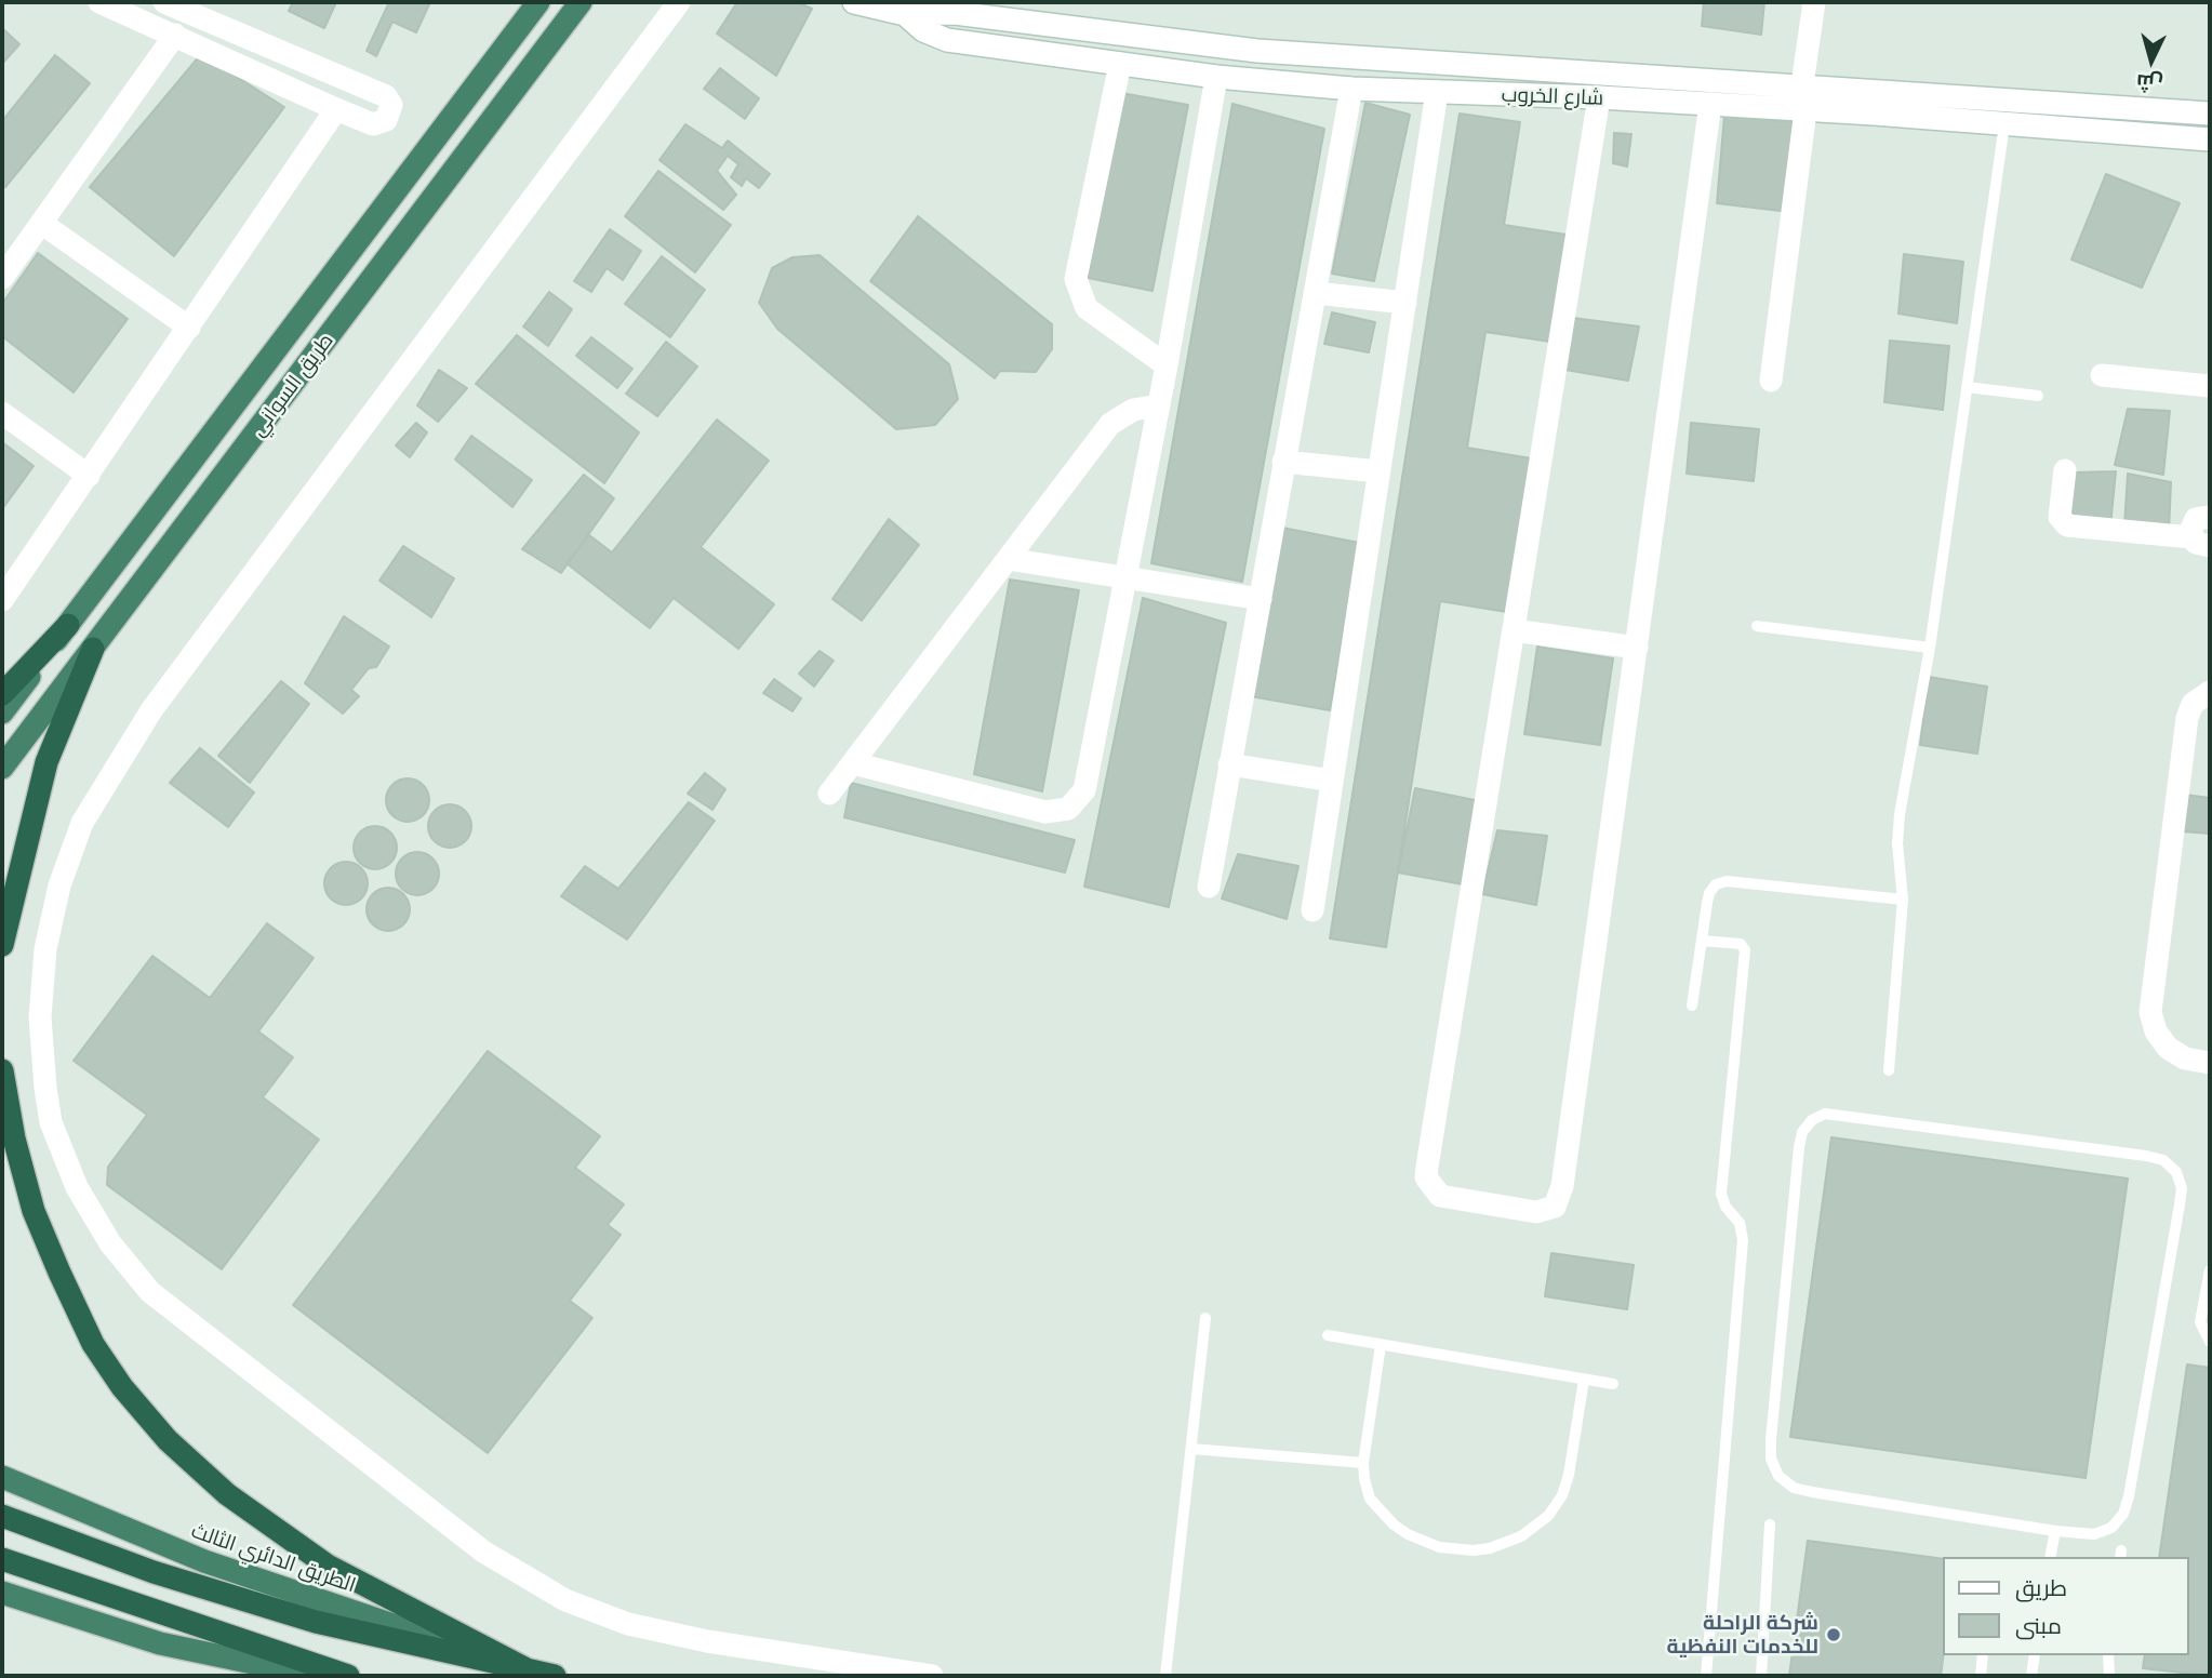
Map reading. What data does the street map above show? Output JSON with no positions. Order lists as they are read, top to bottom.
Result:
{
  "streets": {
    "highway": ["طريق السواني", "الطريق الدائري الثالث"],
    "street": ["شارع الخروب"]
  },
  "places": ["شركة الراحلة للخدمات النفظية"],
  "legend": ["طريق", "مبنى"],
  "north": "bottom"
}
